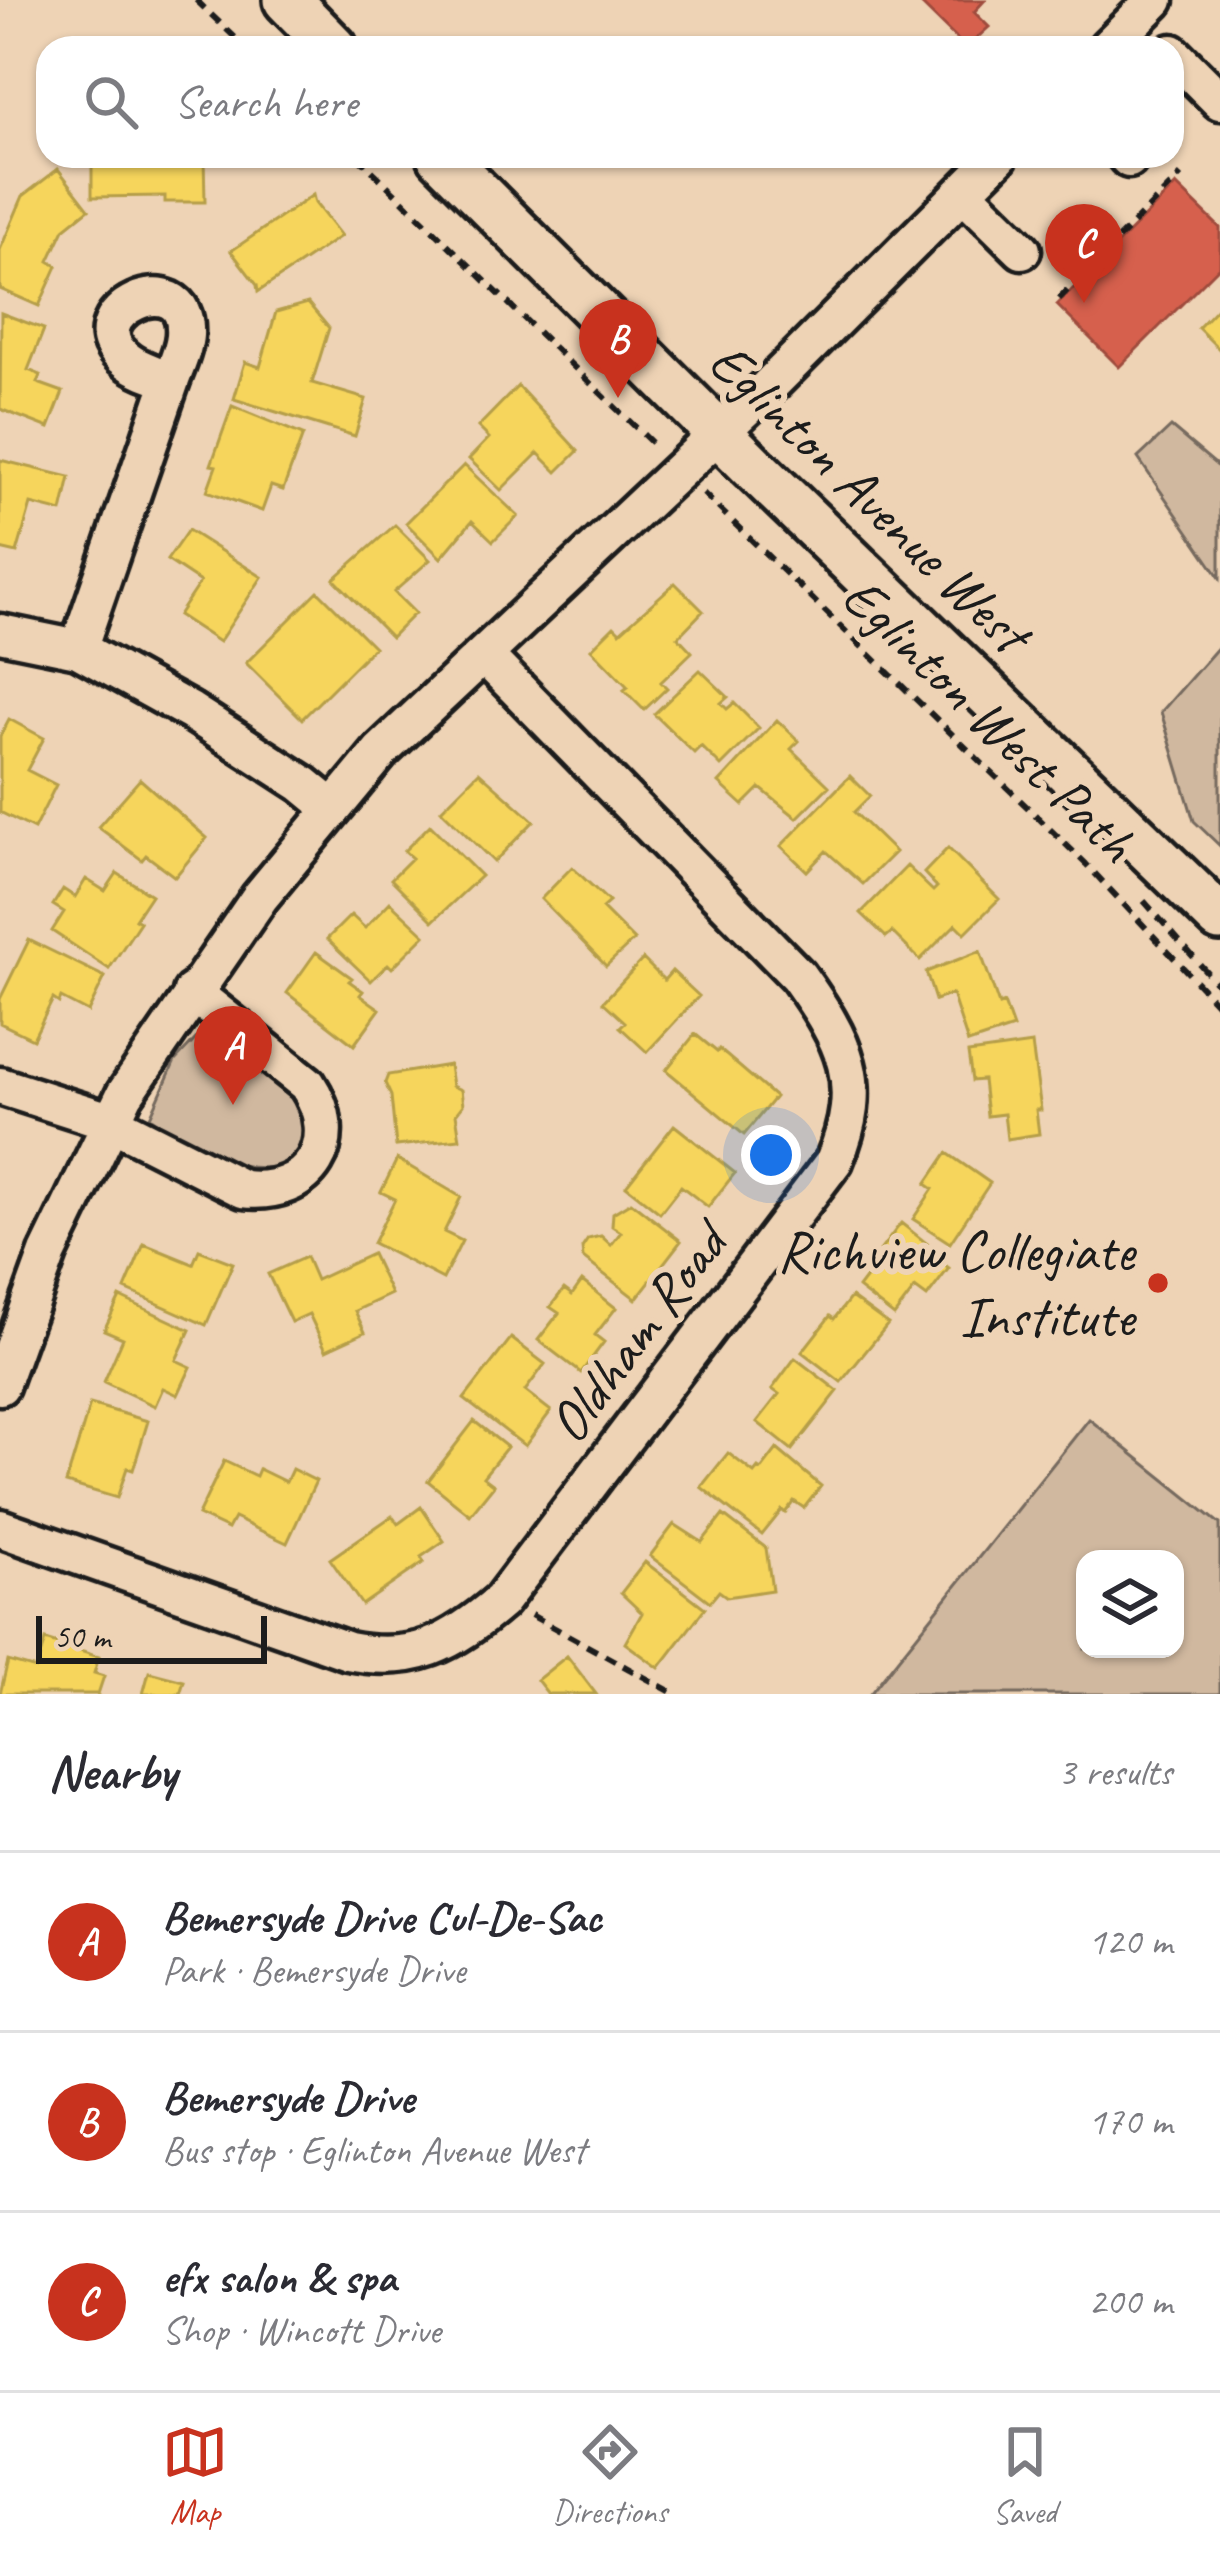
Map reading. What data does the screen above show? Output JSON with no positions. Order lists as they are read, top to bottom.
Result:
{
  "streets": {
    "main road": ["Eglinton Avenue West"],
    "street": ["Oldham Road"],
    "path": ["Eglinton West Path"]
  },
  "places": ["Richview Collegiate Institute"],
  "scale_bar": "50 m",
  "page": {
    "search": "Search here",
    "pins": ["C", "B", "A"],
    "scale": "50 m",
    "heading": ["Nearby", "3 results"],
    "list": [
      {
        "mark": "A",
        "name": "Bemersyde Drive Cul-De-Sac",
        "note": "Park · Bemersyde Drive",
        "value": "120 m"
      },
      {
        "mark": "B",
        "name": "Bemersyde Drive",
        "note": "Bus stop · Eglinton Avenue West",
        "value": "170 m"
      },
      {
        "mark": "C",
        "name": "efx salon & spa",
        "note": "Shop · Wincott Drive",
        "value": "200 m"
      }
    ],
    "nav": ["Map", "Directions", "Saved"]
  }
}
